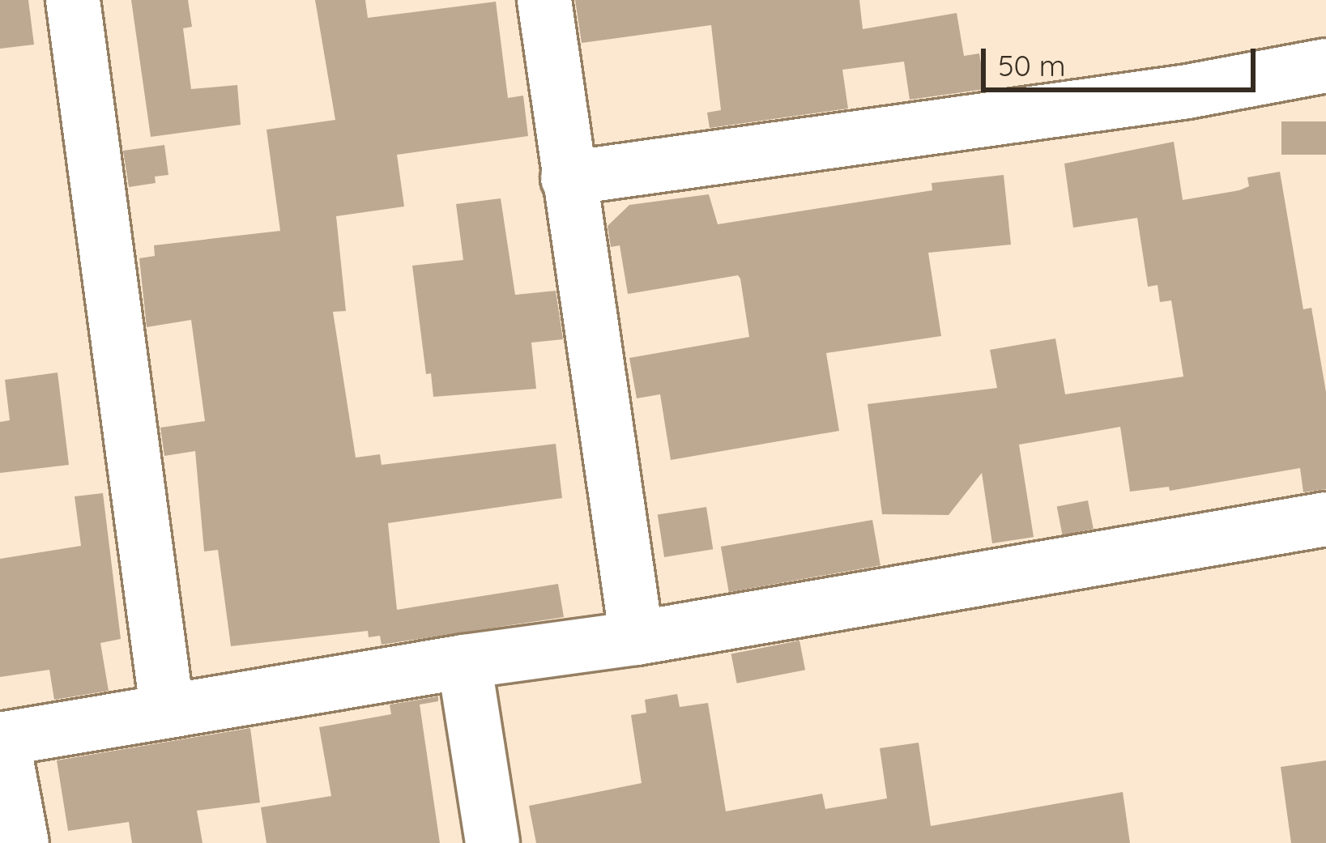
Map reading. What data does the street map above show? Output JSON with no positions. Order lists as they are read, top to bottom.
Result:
{
  "scale_bar": "50 m"
}
